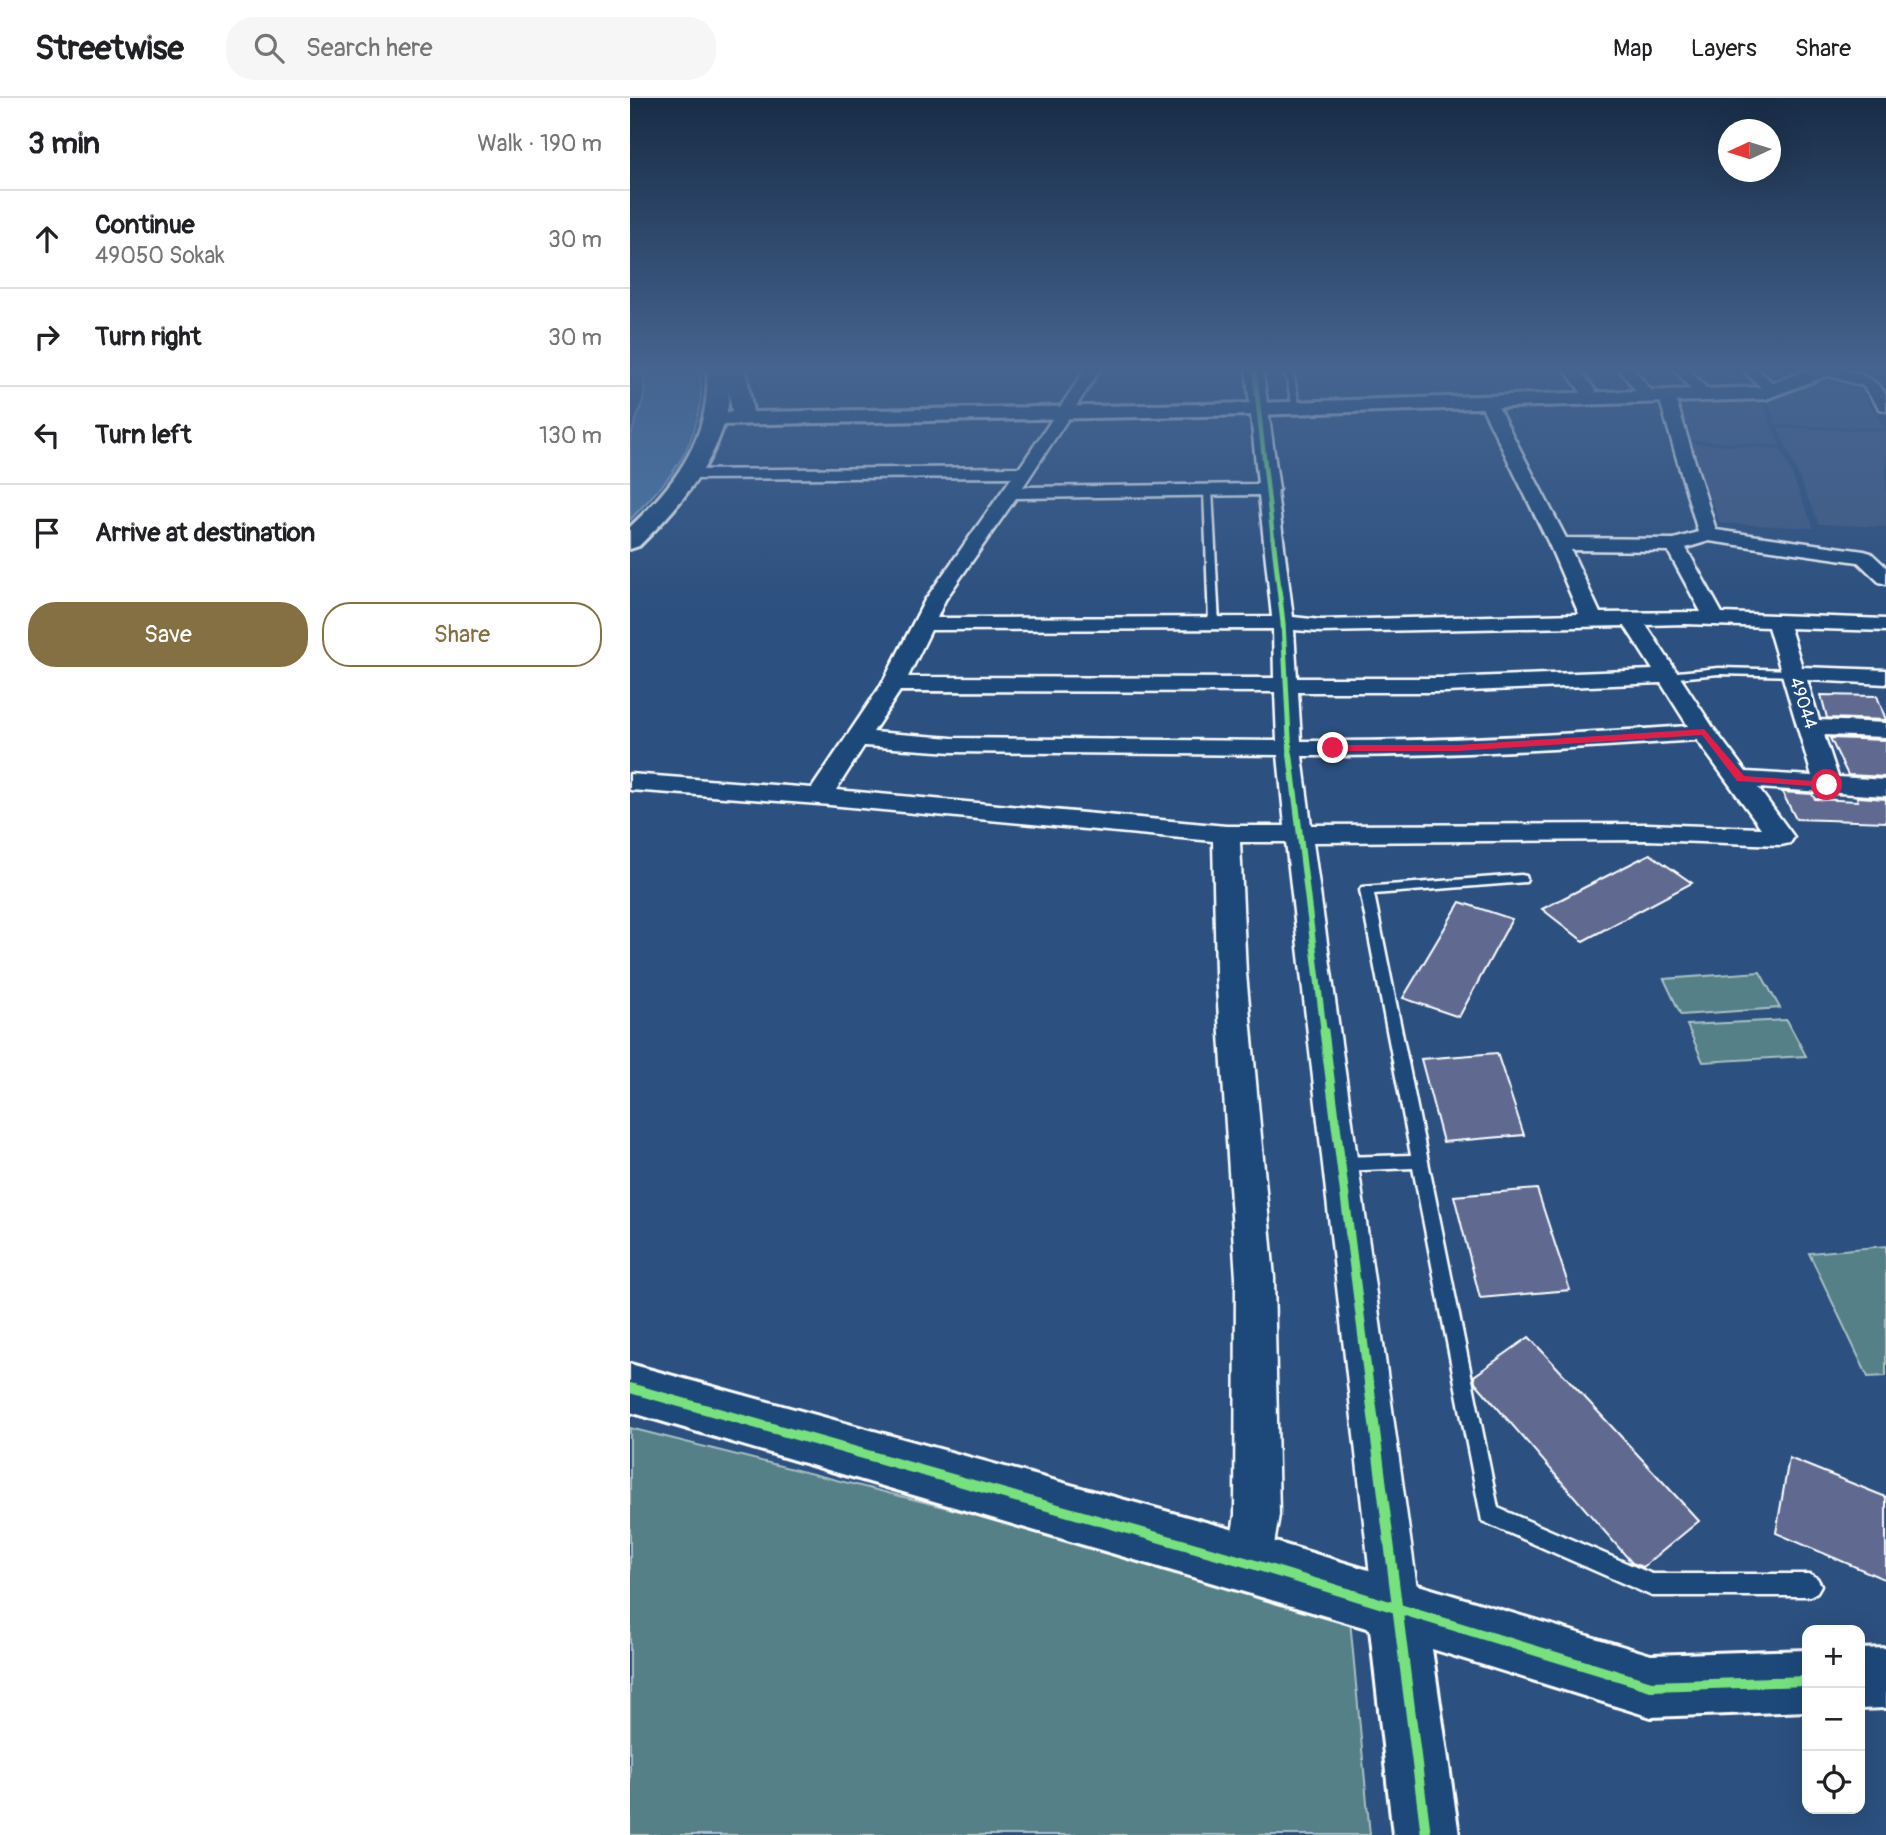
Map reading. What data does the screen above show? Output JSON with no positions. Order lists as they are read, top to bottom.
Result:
{
  "streets": {
    "street": ["49044"]
  },
  "north": "left",
  "page": {
    "header": "Streetwise",
    "search": "Search here",
    "nav": ["Map", "Layers", "Share"],
    "heading": ["3 min", "Walk · 190 m"],
    "list": [
      ["Continue", "49050 Sokak", "30 m"],
      ["Turn right", "30 m"],
      ["Turn left", "130 m"],
      "Arrive at destination"
    ],
    "buttons": ["Save", "Share"],
    "map_buttons": ["+", "−"]
  }
}
